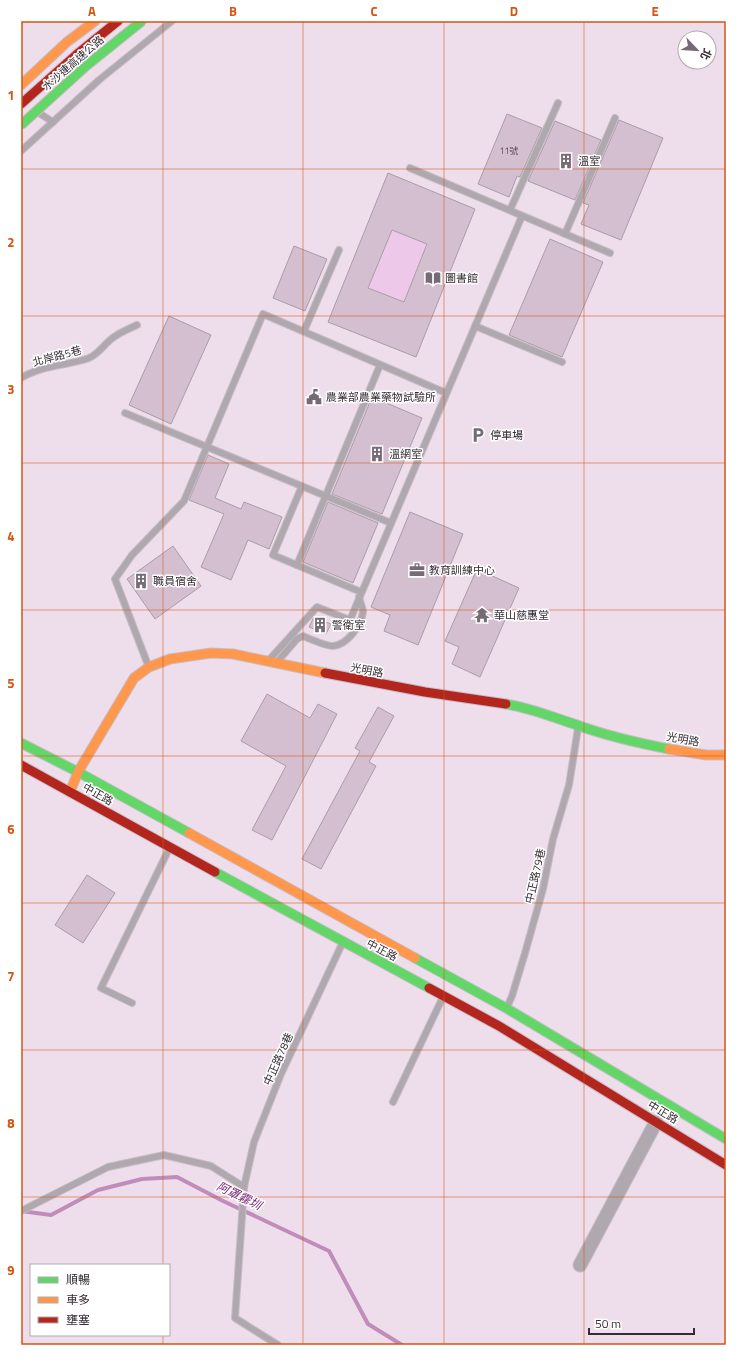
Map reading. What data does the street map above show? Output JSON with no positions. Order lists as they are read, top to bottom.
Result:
{
  "streets": {
    "main road": ["水沙連高速公路", "光明路", "中正路"],
    "lane": ["北岸路5巷", "中正路79巷", "中正路78巷"]
  },
  "crossings": [
    ["光明路", "中正路"],
    ["光明路", "中正路79巷"],
    ["中正路", "中正路79巷"],
    ["中正路", "中正路78巷"]
  ],
  "water": ["阿罩霧圳"],
  "places": {
    "building": [
      "溫室",
      "溫網室",
      "職員宿舍",
      "警衛室"
    ],
    "library": ["圖書館"],
    "public building": ["農業部農業藥物試驗所"],
    "parking": ["停車場"],
    "office": ["教育訓練中心"],
    "temple": ["華山慈惠堂"]
  },
  "house_numbers": ["11號"],
  "legend": ["順暢", "車多", "壅塞"],
  "scale_bar": "50 m",
  "north": "bottom right",
  "grid": {
    "columns": [
      "A",
      "B",
      "C",
      "D",
      "E"
    ],
    "rows": [
      "1",
      "2",
      "3",
      "4",
      "5",
      "6",
      "7",
      "8",
      "9"
    ]
  }
}
